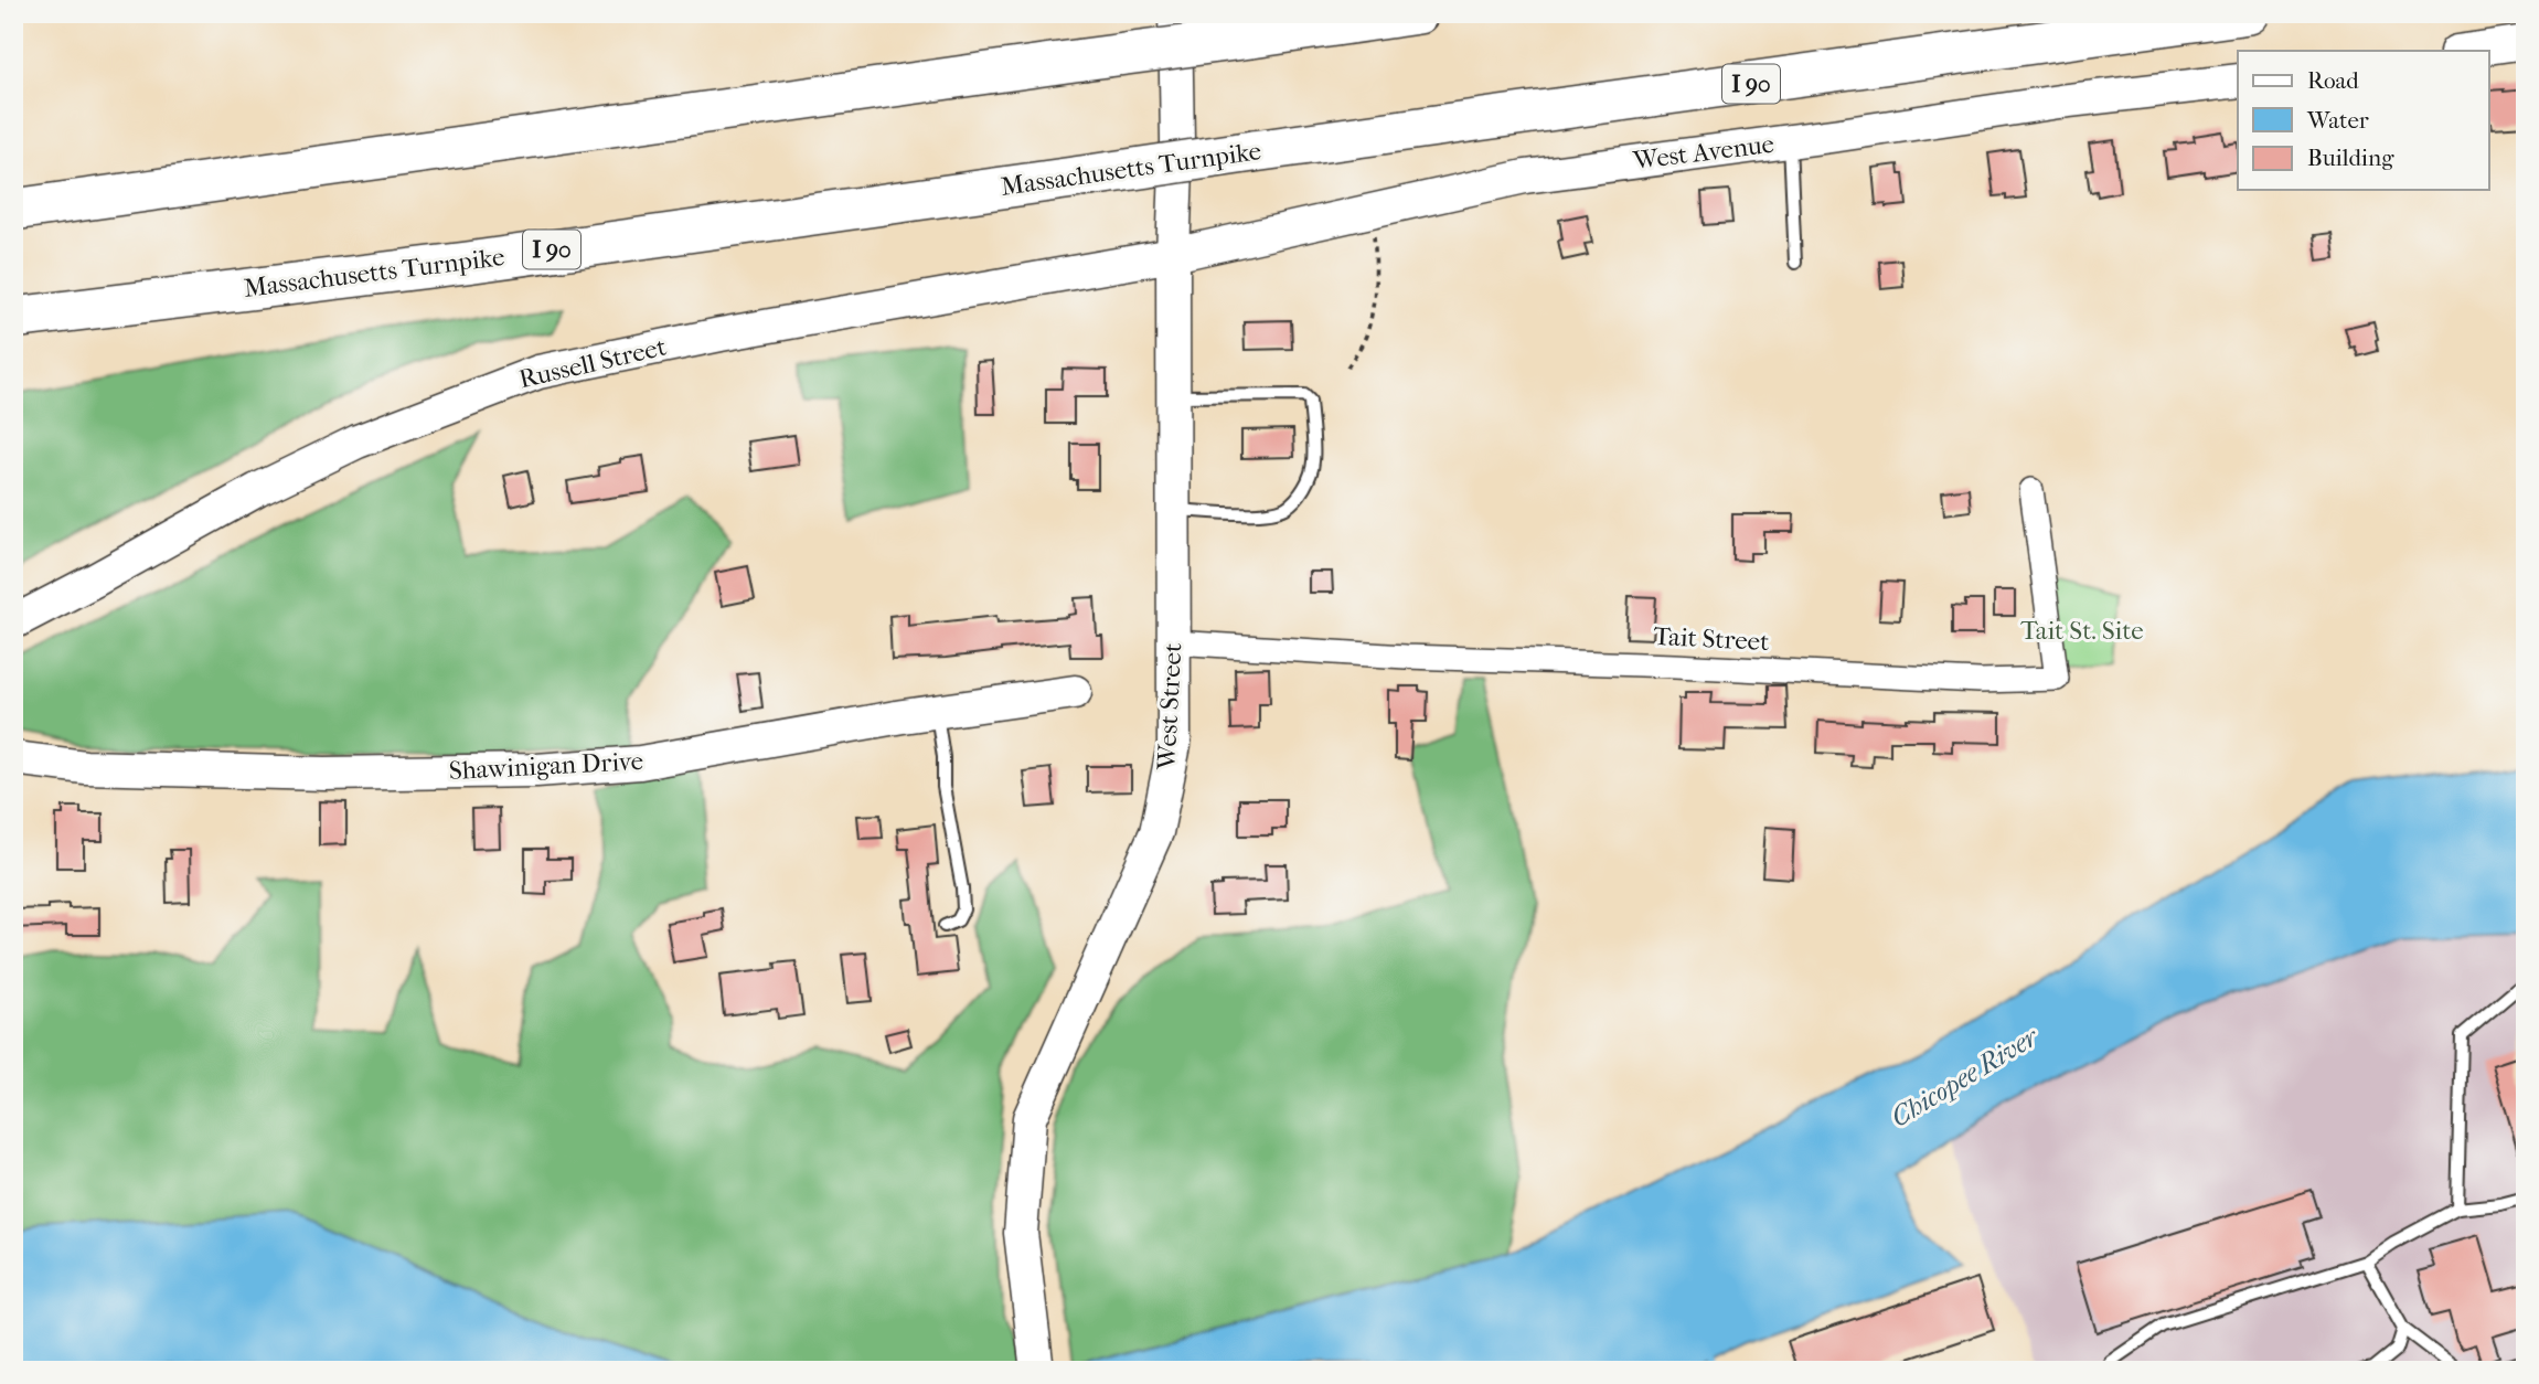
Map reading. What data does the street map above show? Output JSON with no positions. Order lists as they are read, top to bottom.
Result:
{
  "streets": {
    "highway": ["I 90", "Massachusetts Turnpike"],
    "main road": [
      "West Avenue",
      "Russell Street",
      "West Street",
      "Shawinigan Drive"
    ],
    "street": ["Tait Street"]
  },
  "crossings": [
    ["West Avenue", "Russell Street"],
    ["West Avenue", "West Street"],
    ["Russell Street", "West Street"],
    ["Tait Street", "West Street"]
  ],
  "water": ["Chicopee River"],
  "parks": ["Tait St. Site"],
  "legend": ["Road", "Water", "Building"]
}
